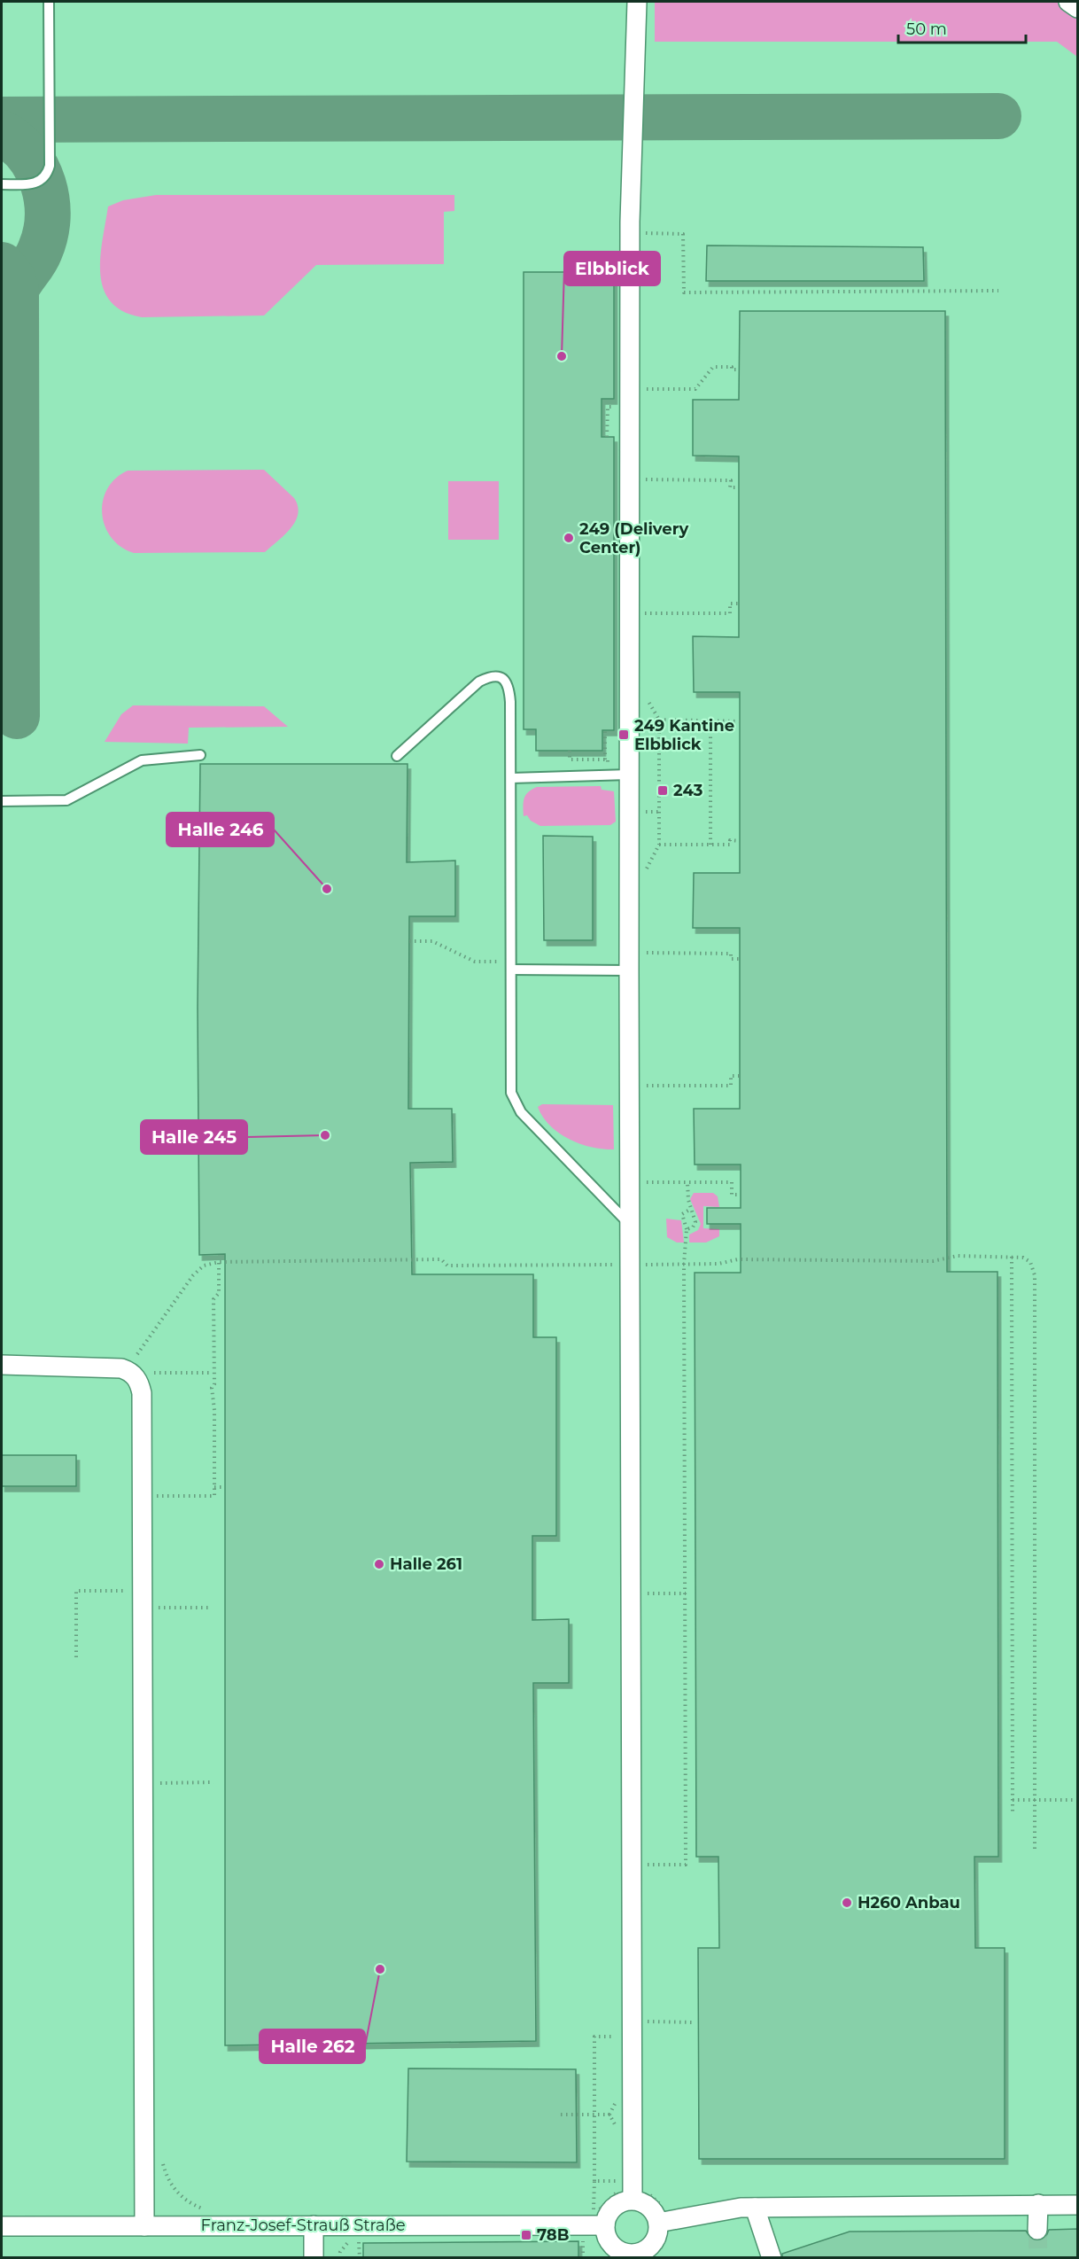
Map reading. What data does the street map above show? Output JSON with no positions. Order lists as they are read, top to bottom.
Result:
{
  "streets": {
    "street": ["Franz-Josef-Strauß Straße"]
  },
  "places": {
    "other": [
      "Elbblick",
      "249 (Delivery Center)",
      "Halle 246",
      "Halle 245",
      "Halle 261",
      "H260 Anbau",
      "Halle 262"
    ],
    "transit": ["249 Kantine Elbblick", "243", "78B"]
  },
  "scale_bar": "50 m"
}
